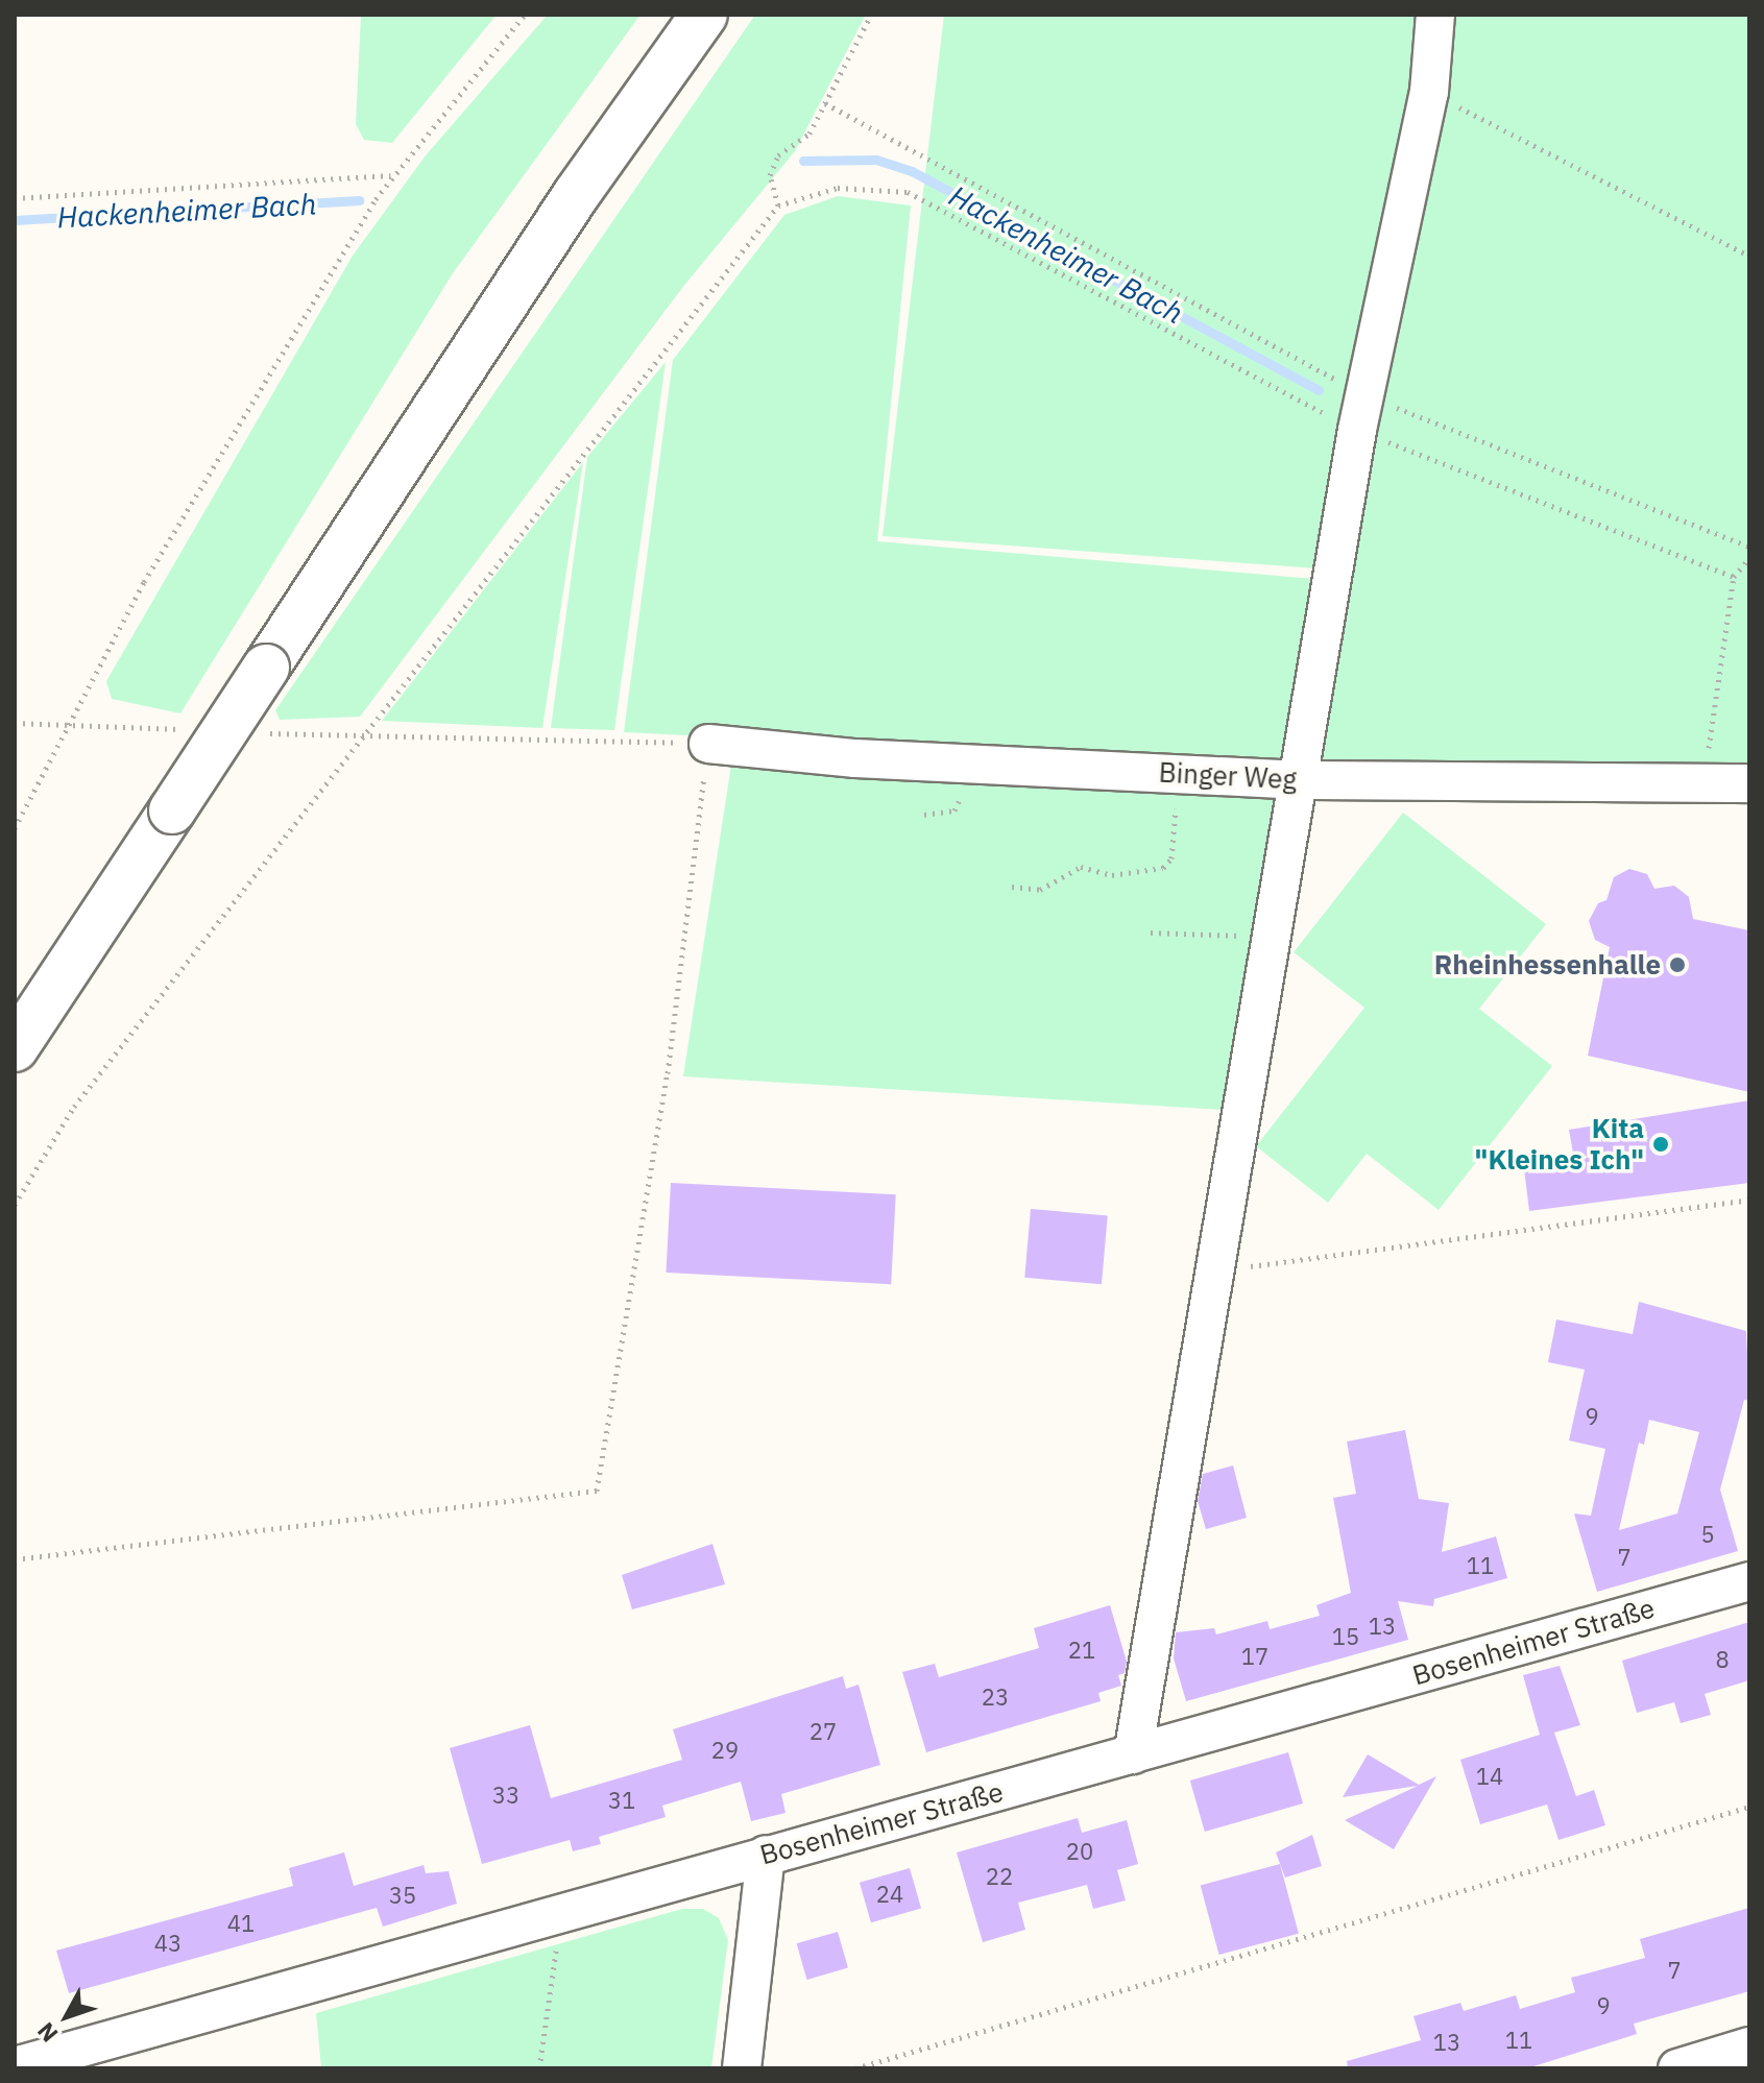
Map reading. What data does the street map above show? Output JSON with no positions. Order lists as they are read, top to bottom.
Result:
{
  "streets": {
    "street": ["Binger Weg", "Bosenheimer Straße"]
  },
  "water": ["Hackenheimer Bach"],
  "places": ["Rheinhessenhalle", "Kita \"Kleines Ich\""],
  "house_numbers": [
    "9",
    "5",
    "7",
    "11",
    "13",
    "15",
    "21",
    "17",
    "8",
    "23",
    "27",
    "29",
    "14",
    "33",
    "31",
    "20",
    "22",
    "24",
    "35",
    "41",
    "43",
    "7",
    "9",
    "11",
    "13"
  ],
  "north": "bottom left"
}
